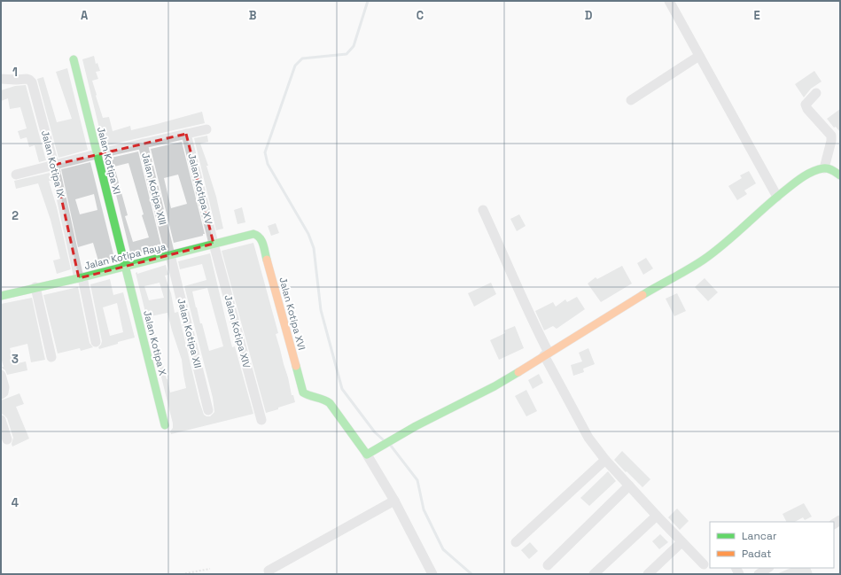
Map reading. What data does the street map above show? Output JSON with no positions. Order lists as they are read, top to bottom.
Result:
{
  "streets": {
    "street": [
      "Jalan Kotipa XI",
      "Jalan Kotipa IX",
      "Jalan Kotipa XIII",
      "Jalan Kotipa XV",
      "Jalan Kotipa Raya",
      "Jalan Kotipa XVI",
      "Jalan Kotipa XIV",
      "Jalan Kotipa XII",
      "Jalan Kotipa X"
    ]
  },
  "crossings": [
    ["Jalan Kotipa XI", "Jalan Kotipa Raya"],
    ["Jalan Kotipa XI", "Jalan Kotipa X"],
    ["Jalan Kotipa IX", "Jalan Kotipa Raya"],
    ["Jalan Kotipa XIII", "Jalan Kotipa Raya"],
    ["Jalan Kotipa XIII", "Jalan Kotipa XII"],
    ["Jalan Kotipa XV", "Jalan Kotipa Raya"],
    ["Jalan Kotipa XV", "Jalan Kotipa XIV"],
    ["Jalan Kotipa Raya", "Jalan Kotipa XVI"],
    ["Jalan Kotipa Raya", "Jalan Kotipa XIV"],
    ["Jalan Kotipa Raya", "Jalan Kotipa XII"],
    ["Jalan Kotipa Raya", "Jalan Kotipa X"]
  ],
  "legend": ["Lancar", "Padat"],
  "grid": {
    "columns": [
      "A",
      "B",
      "C",
      "D",
      "E"
    ],
    "rows": [
      "1",
      "2",
      "3",
      "4"
    ]
  }
}
